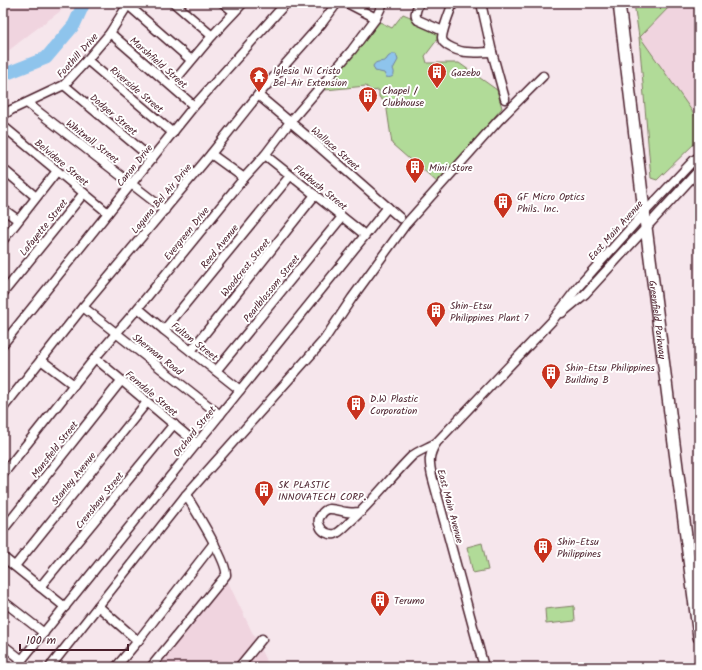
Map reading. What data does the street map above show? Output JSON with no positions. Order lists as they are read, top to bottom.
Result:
{
  "streets": {
    "main road": ["Greenfield Parkway"],
    "street": [
      "Foothill Drive",
      "Marshfield Street",
      "Riverside Street",
      "Dodger Street",
      "Whitnall Street",
      "Wallace Street",
      "Belvidere Street",
      "Canon Drive",
      "Flatbush Street",
      "Laguna Bel Air Drive",
      "Lafayette Street",
      "East Main Avenue",
      "Evergreen Drive",
      "Reed Avenue",
      "Woodcrest Street",
      "Pearlblossom Street",
      "Fulton Street",
      "Sherman Road",
      "Ferndale Street",
      "Orchard Street",
      "Mansfield Street",
      "Stanley Avenue",
      "Crenshaw Street"
    ]
  },
  "crossings": [
    ["Foothill Drive", "Marshfield Street"],
    ["Foothill Drive", "Riverside Street"],
    ["Foothill Drive", "Dodger Street"],
    ["Foothill Drive", "Whitnall Street"],
    ["Marshfield Street", "Canon Drive"],
    ["Riverside Street", "Canon Drive"],
    ["Dodger Street", "Canon Drive"],
    ["Whitnall Street", "Canon Drive"],
    ["Whitnall Street", "Laguna Bel Air Drive"],
    ["Wallace Street", "Laguna Bel Air Drive"],
    ["Wallace Street", "Evergreen Drive"],
    ["Wallace Street", "Orchard Street"],
    ["Belvidere Street", "Canon Drive"],
    ["Belvidere Street", "Lafayette Street"],
    ["Flatbush Street", "Evergreen Drive"],
    ["Flatbush Street", "Reed Avenue"],
    ["Flatbush Street", "Woodcrest Street"],
    ["Flatbush Street", "Pearlblossom Street"],
    ["Flatbush Street", "Orchard Street"],
    ["Laguna Bel Air Drive", "Sherman Road"],
    ["East Main Avenue", "Greenfield Parkway"],
    ["Evergreen Drive", "Fulton Street"],
    ["Evergreen Drive", "Sherman Road"],
    ["Evergreen Drive", "Ferndale Street"],
    ["Reed Avenue", "Fulton Street"],
    ["Woodcrest Street", "Fulton Street"],
    ["Pearlblossom Street", "Fulton Street"],
    ["Fulton Street", "Orchard Street"],
    ["Sherman Road", "Orchard Street"],
    ["Ferndale Street", "Orchard Street"],
    ["Ferndale Street", "Mansfield Street"],
    ["Ferndale Street", "Stanley Avenue"],
    ["Ferndale Street", "Crenshaw Street"]
  ],
  "places": {
    "building": [
      "Gazebo",
      "Chapel / Clubhouse",
      "Mini Store",
      "GF Micro Optics Phils. Inc.",
      "Shin-Etsu Philippines Plant 7",
      "Shin-Etsu Philippines Building B",
      "D.W Plastic Corporation",
      "SK PLASTIC INNOVATECH CORP.",
      "Shin-Etsu Philippines",
      "Terumo"
    ],
    "temple": ["Iglesia Ni Cristo Bel-Air Extension"]
  },
  "scale_bar": "100 m"
}
